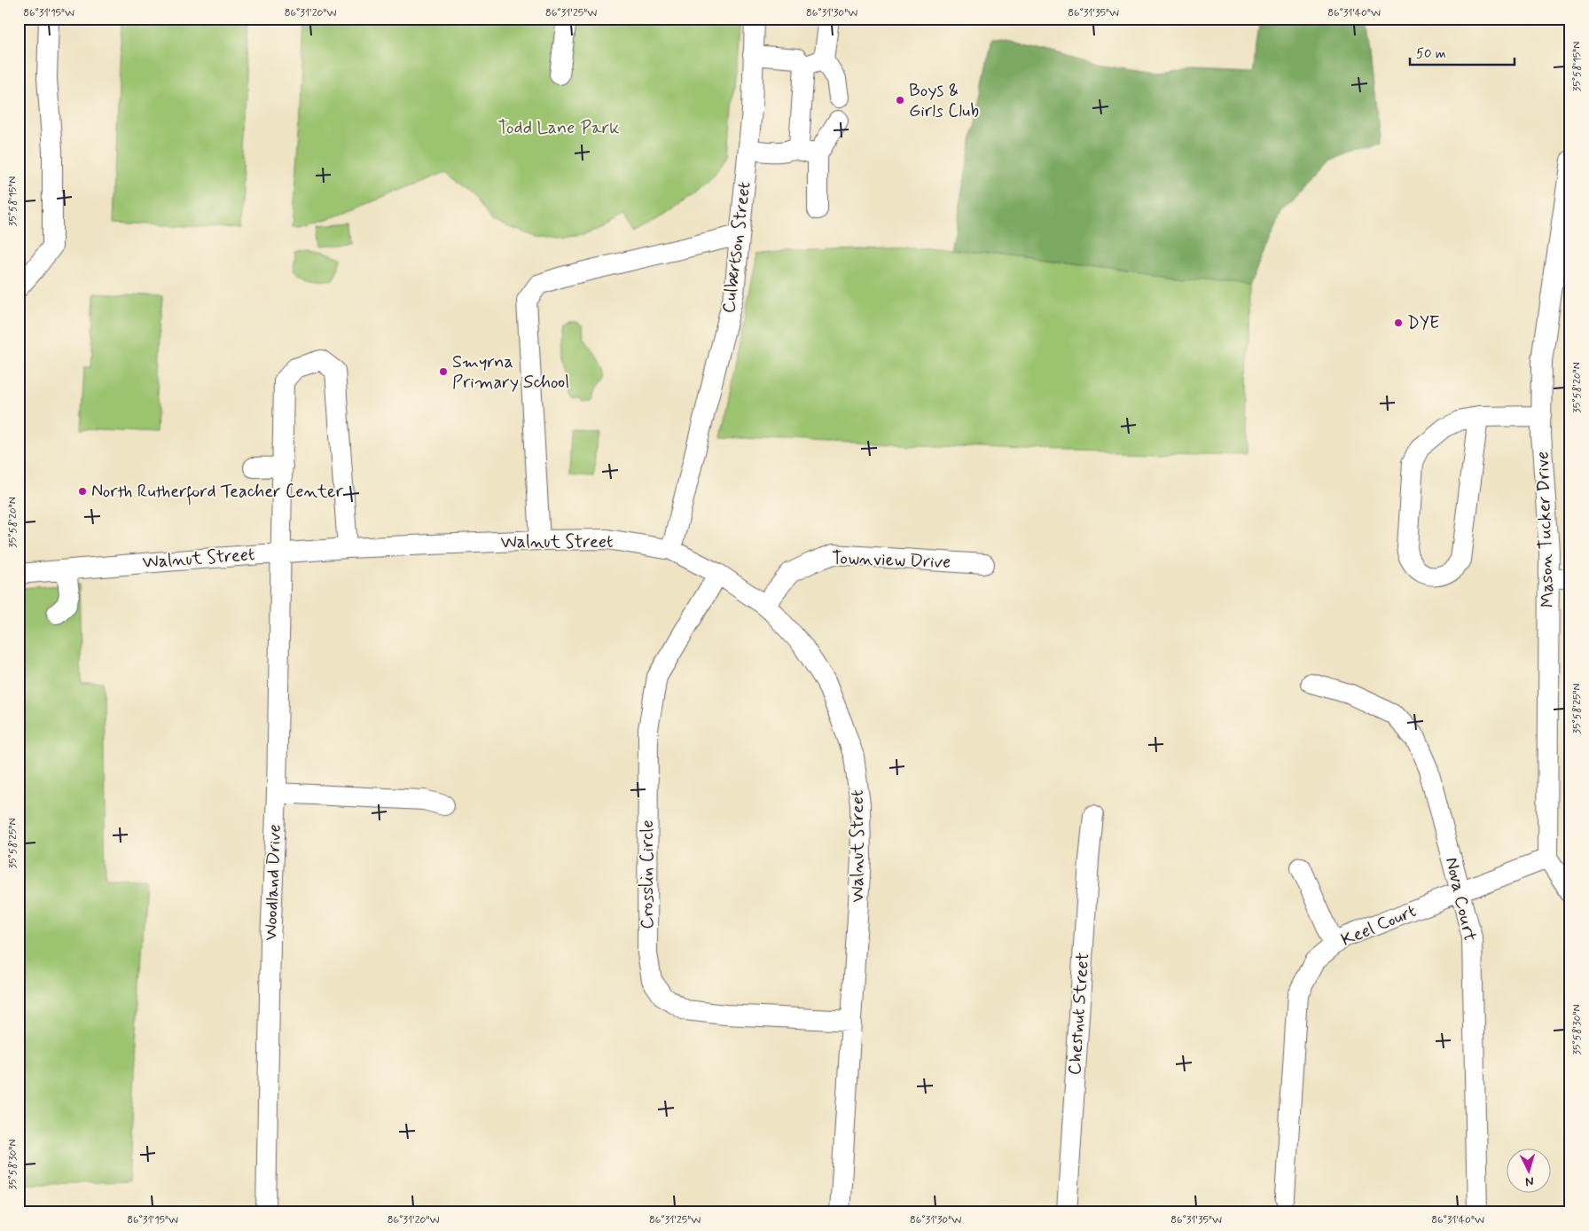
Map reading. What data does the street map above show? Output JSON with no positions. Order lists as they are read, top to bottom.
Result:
{
  "streets": {
    "street": [
      "Culbertson Street",
      "Mason Tucker Drive",
      "Walnut Street",
      "Townview Drive",
      "Crosslin Circle",
      "Woodland Drive",
      "Nova Court",
      "Keel Court",
      "Chestnut Street"
    ]
  },
  "crossings": [
    ["Culbertson Street", "Walnut Street"],
    ["Mason Tucker Drive", "Keel Court"],
    ["Walnut Street", "Townview Drive"],
    ["Walnut Street", "Crosslin Circle"],
    ["Walnut Street", "Woodland Drive"],
    ["Nova Court", "Keel Court"]
  ],
  "parks": ["Todd Lane Park"],
  "places": [
    "Boys & Girls Club",
    "DYE",
    "Smyrna Primary School",
    "North Rutherford Teacher Center"
  ],
  "scale_bar": "50 m",
  "north": "bottom",
  "coordinates": [
    "86°31'15\"W",
    "86°31'20\"W",
    "86°31'25\"W",
    "86°31'30\"W",
    "86°31'35\"W",
    "86°31'40\"W",
    "35°58'15\"N",
    "35°58'20\"N",
    "35°58'25\"N",
    "35°58'30\"N"
  ]
}
